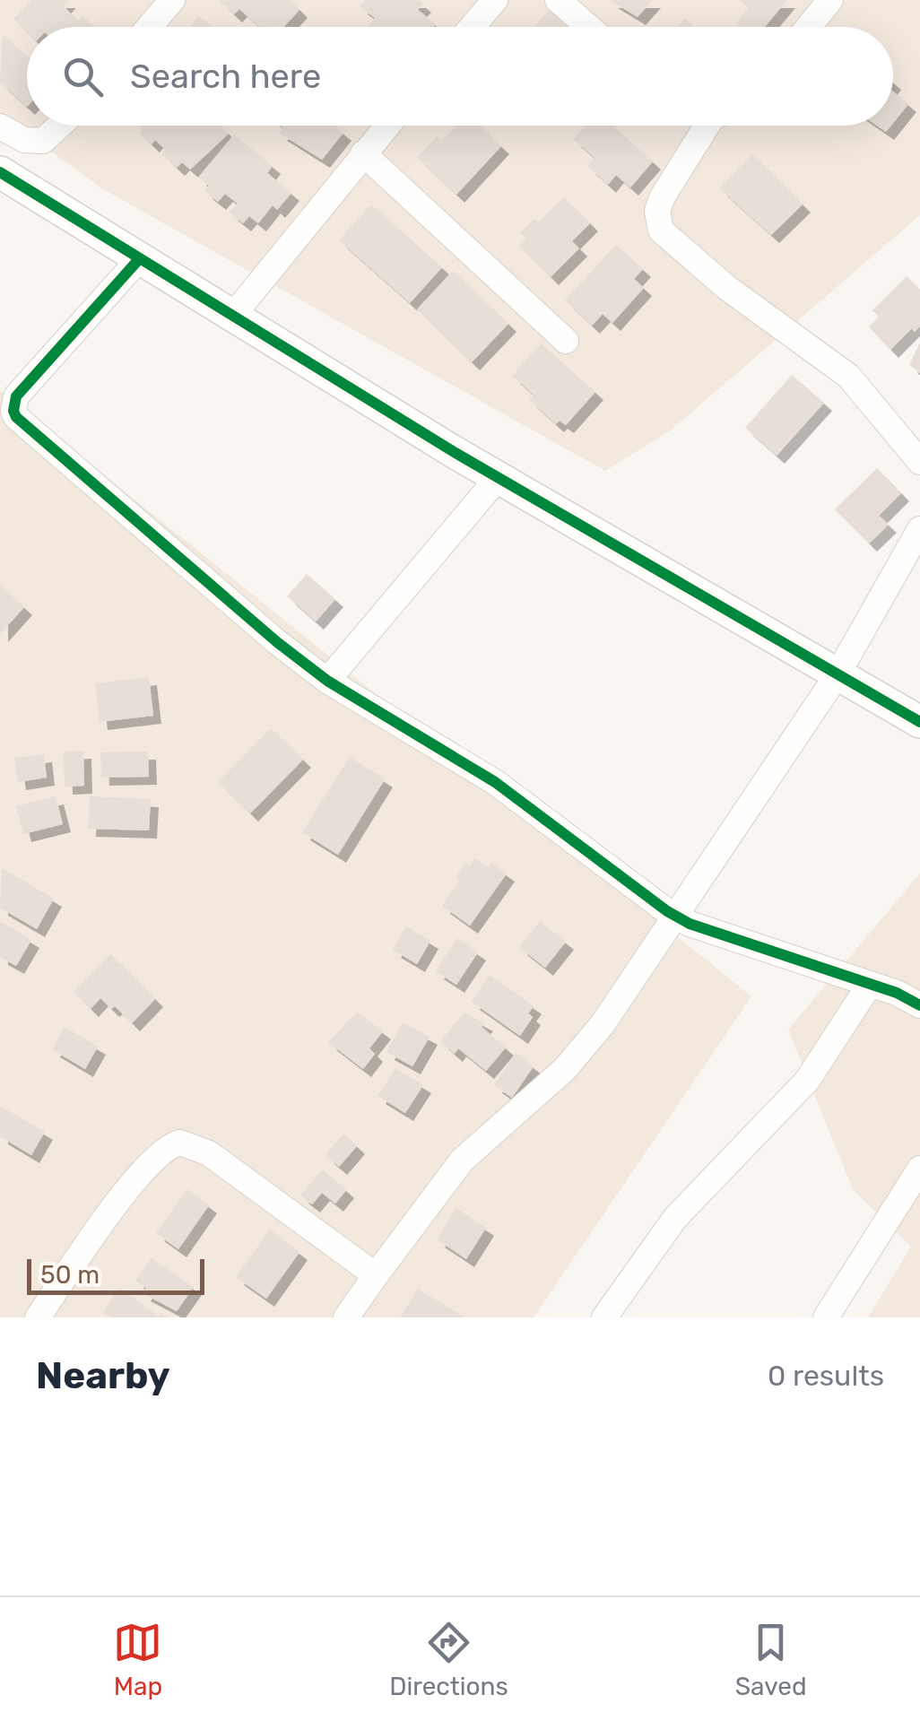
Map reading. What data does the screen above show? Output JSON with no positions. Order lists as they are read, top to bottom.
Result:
{
  "scale_bar": "50 m",
  "page": {
    "search": "Search here",
    "scale": "50 m",
    "heading": ["Nearby", "0 results"],
    "nav": ["Map", "Directions", "Saved"]
  }
}
